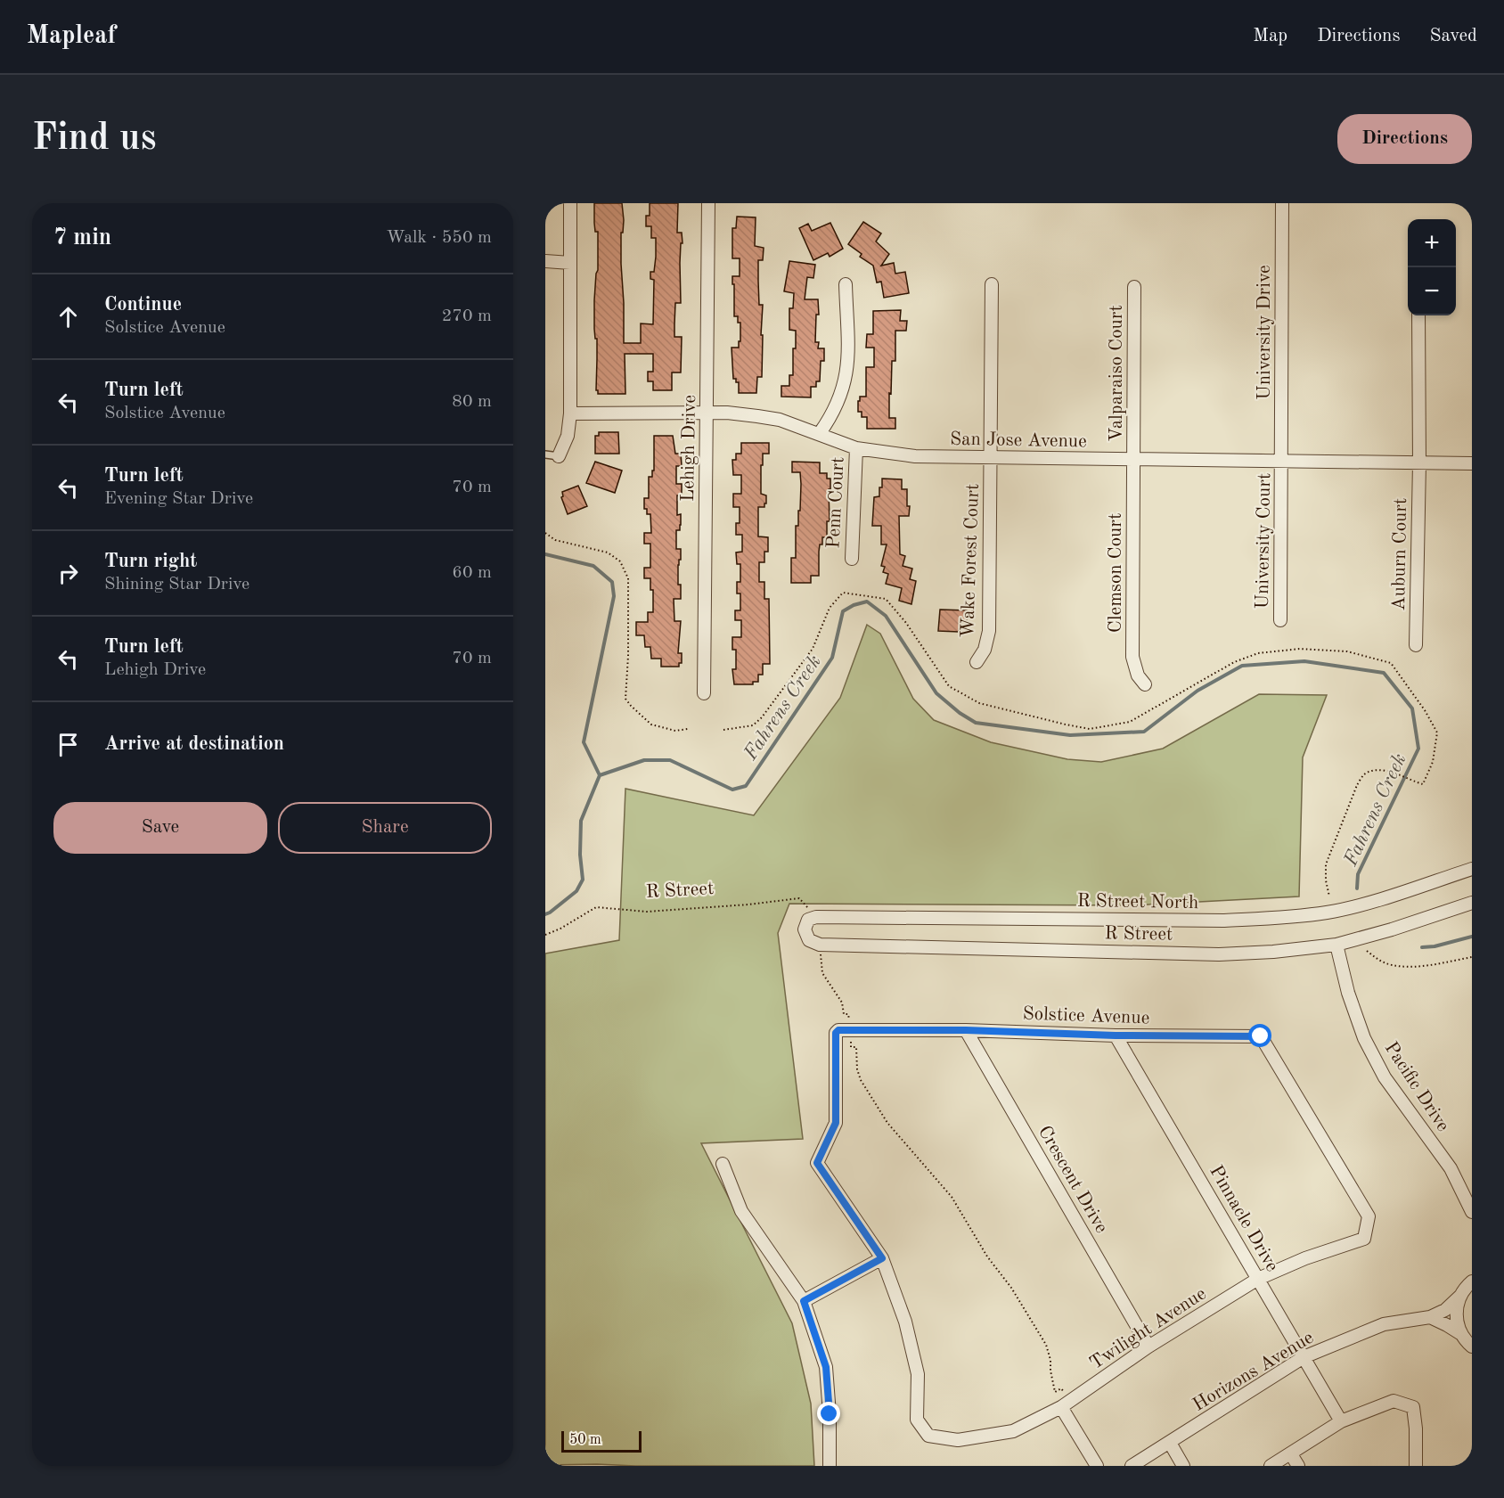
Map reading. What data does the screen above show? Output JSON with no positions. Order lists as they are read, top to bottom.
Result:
{
  "streets": {
    "street": [
      "University Drive",
      "Valparaiso Court",
      "San Jose Avenue",
      "Lehigh Drive",
      "Penn Court",
      "University Court",
      "Auburn Court",
      "Wake Forest Court",
      "Clemson Court",
      "R Street",
      "R Street North",
      "Solstice Avenue",
      "Pacific Drive",
      "Crescent Drive",
      "Pinnacle Drive",
      "Twilight Avenue",
      "Horizons Avenue"
    ]
  },
  "crossings": [
    ["University Drive", "San Jose Avenue"],
    ["University Drive", "University Court"],
    ["Valparaiso Court", "San Jose Avenue"],
    ["Valparaiso Court", "Clemson Court"],
    ["San Jose Avenue", "Lehigh Drive"],
    ["San Jose Avenue", "Penn Court"],
    ["San Jose Avenue", "University Court"],
    ["San Jose Avenue", "Auburn Court"],
    ["San Jose Avenue", "Wake Forest Court"],
    ["San Jose Avenue", "Clemson Court"],
    ["R Street", "R Street North"],
    ["R Street", "Pacific Drive"],
    ["Solstice Avenue", "Crescent Drive"],
    ["Solstice Avenue", "Pinnacle Drive"],
    ["Solstice Avenue", "Twilight Avenue"],
    ["Crescent Drive", "Twilight Avenue"],
    ["Pinnacle Drive", "Twilight Avenue"],
    ["Pinnacle Drive", "Horizons Avenue"]
  ],
  "water": ["Fahrens Creek"],
  "scale_bar": "50 m",
  "page": {
    "header": "Mapleaf",
    "nav": ["Map", "Directions", "Saved"],
    "buttons": [
      "Directions",
      ["Save", "Share"]
    ],
    "title": "Find us",
    "heading": ["7 min", "Walk · 550 m"],
    "map_buttons": ["+", "−"],
    "list": [
      ["Continue", "Solstice Avenue", "270 m"],
      ["Turn left", "Solstice Avenue", "80 m"],
      ["Turn left", "Evening Star Drive", "70 m"],
      ["Turn right", "Shining Star Drive", "60 m"],
      ["Turn left", "Lehigh Drive", "70 m"],
      "Arrive at destination"
    ],
    "scale": "50 m"
  }
}
